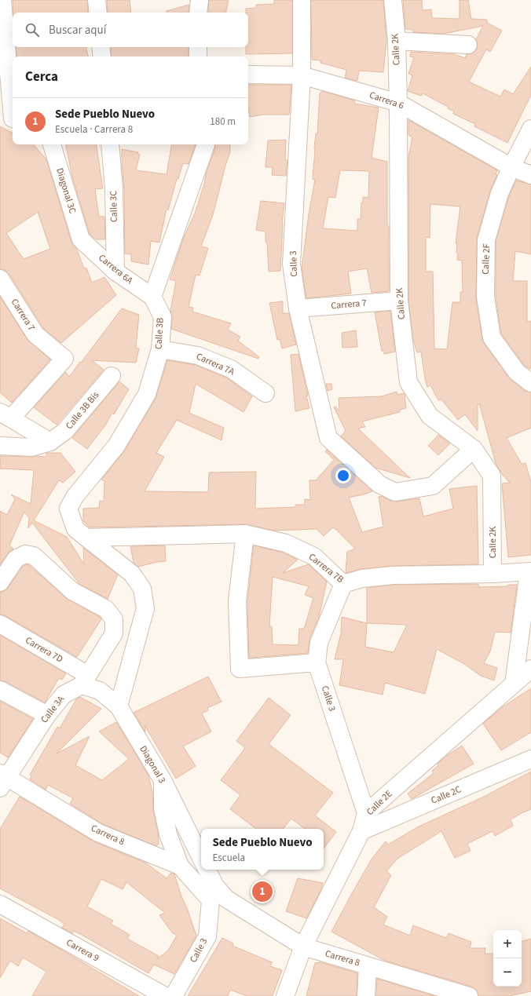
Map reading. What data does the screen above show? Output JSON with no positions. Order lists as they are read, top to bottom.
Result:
{
  "streets": {
    "street": [
      "Calle 2K",
      "Carrera 6",
      "Diagonal 3C",
      "Calle 3C",
      "Calle 2F",
      "Calle 3",
      "Carrera 6A",
      "Carrera 7",
      "Calle 3B",
      "Carrera 7A",
      "Calle 3B Bis",
      "Carrera 7B",
      "Carrera 7D",
      "Calle 3A",
      "Diagonal 3",
      "Calle 2C",
      "Calle 2E",
      "Carrera 8",
      "Carrera 9"
    ]
  },
  "crossings": [
    ["Calle 2K", "Carrera 6"],
    ["Calle 2K", "Calle 3"],
    ["Calle 2K", "Carrera 7"],
    ["Calle 2K", "Carrera 7B"],
    ["Carrera 6", "Calle 2F"],
    ["Carrera 6", "Calle 3"],
    ["Diagonal 3C", "Carrera 6A"],
    ["Calle 3C", "Carrera 6A"],
    ["Calle 3", "Carrera 7"],
    ["Calle 3", "Carrera 7B"],
    ["Calle 3", "Calle 2E"],
    ["Calle 3", "Carrera 8"],
    ["Carrera 6A", "Calle 3B"],
    ["Calle 3B", "Carrera 7A"],
    ["Calle 3B", "Carrera 7B"],
    ["Carrera 7D", "Calle 3A"],
    ["Carrera 7D", "Diagonal 3"],
    ["Calle 3A", "Diagonal 3"],
    ["Calle 3A", "Carrera 8"],
    ["Calle 2C", "Calle 2E"],
    ["Calle 2E", "Carrera 8"]
  ],
  "page": {
    "search": "Buscar aquí",
    "heading": "Cerca",
    "list": [
      {
        "mark": "1",
        "name": "Sede Pueblo Nuevo",
        "note": "Escuela · Carrera 8",
        "value": "180 m"
      }
    ],
    "popup": ["Sede Pueblo Nuevo", "Escuela"],
    "pins": "1",
    "map_buttons": ["+", "−"]
  }
}
